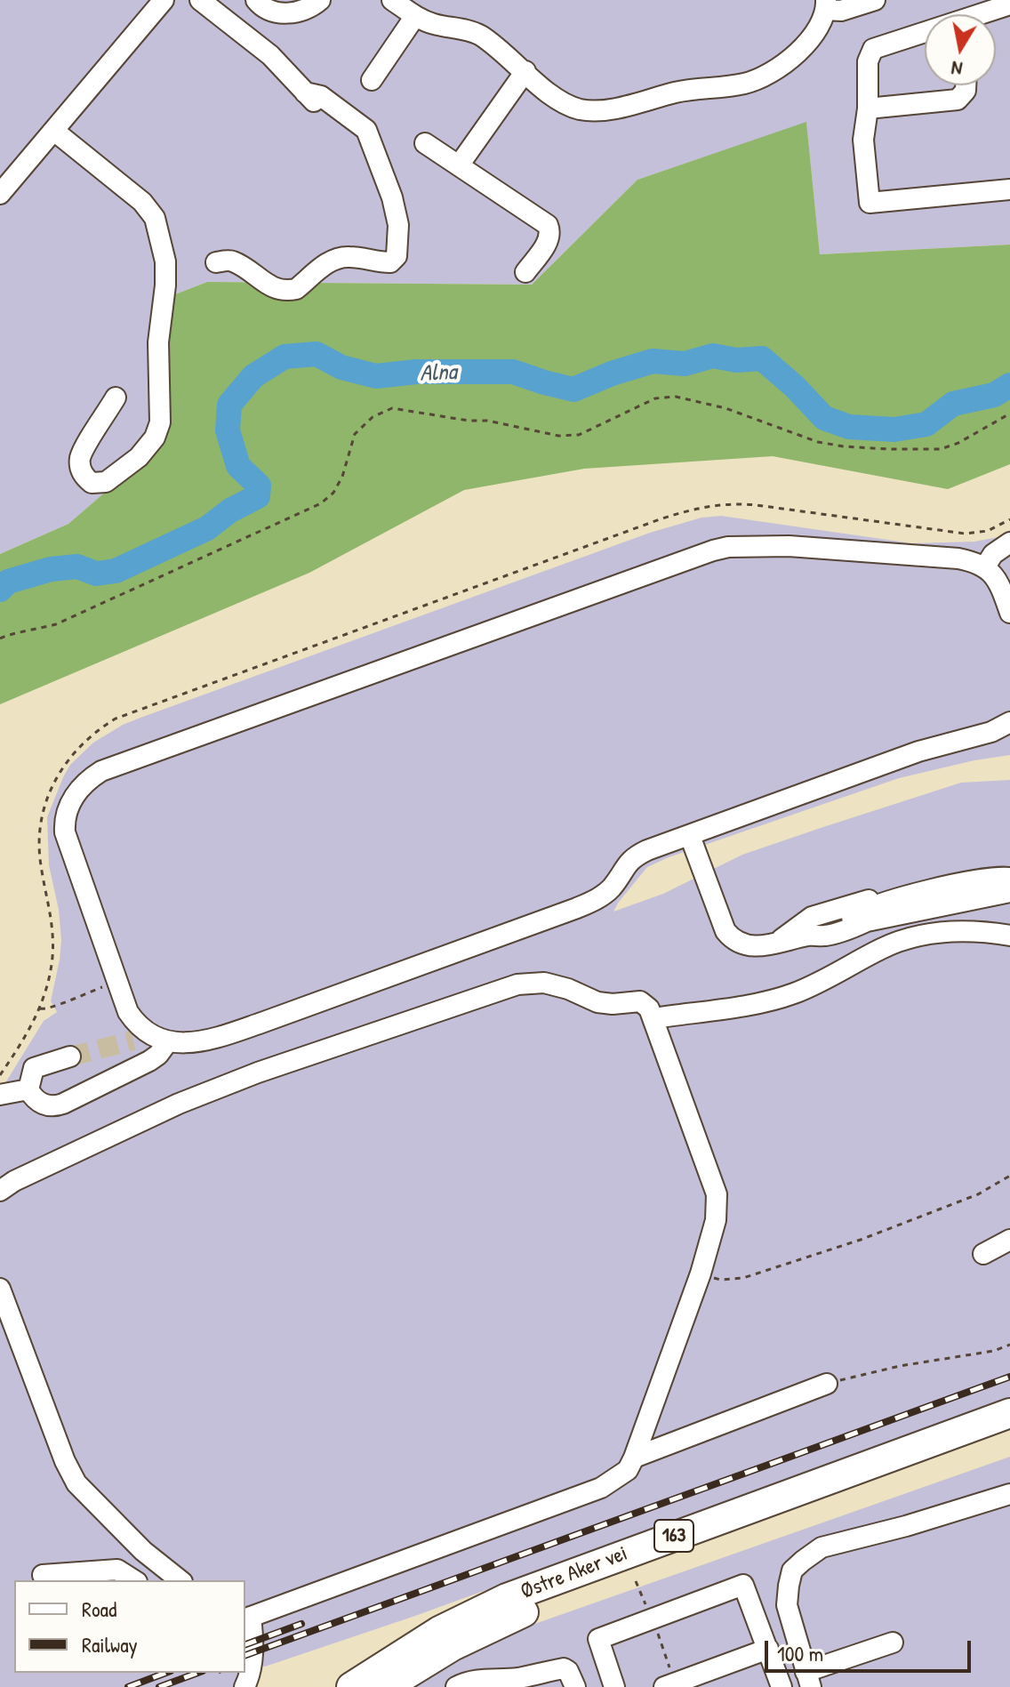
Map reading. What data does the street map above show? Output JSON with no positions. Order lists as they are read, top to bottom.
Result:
{
  "streets": {
    "highway": ["163", "Østre Aker vei"]
  },
  "water": ["Alna"],
  "legend": ["Road", "Railway"],
  "scale_bar": "100 m",
  "north": "bottom"
}
